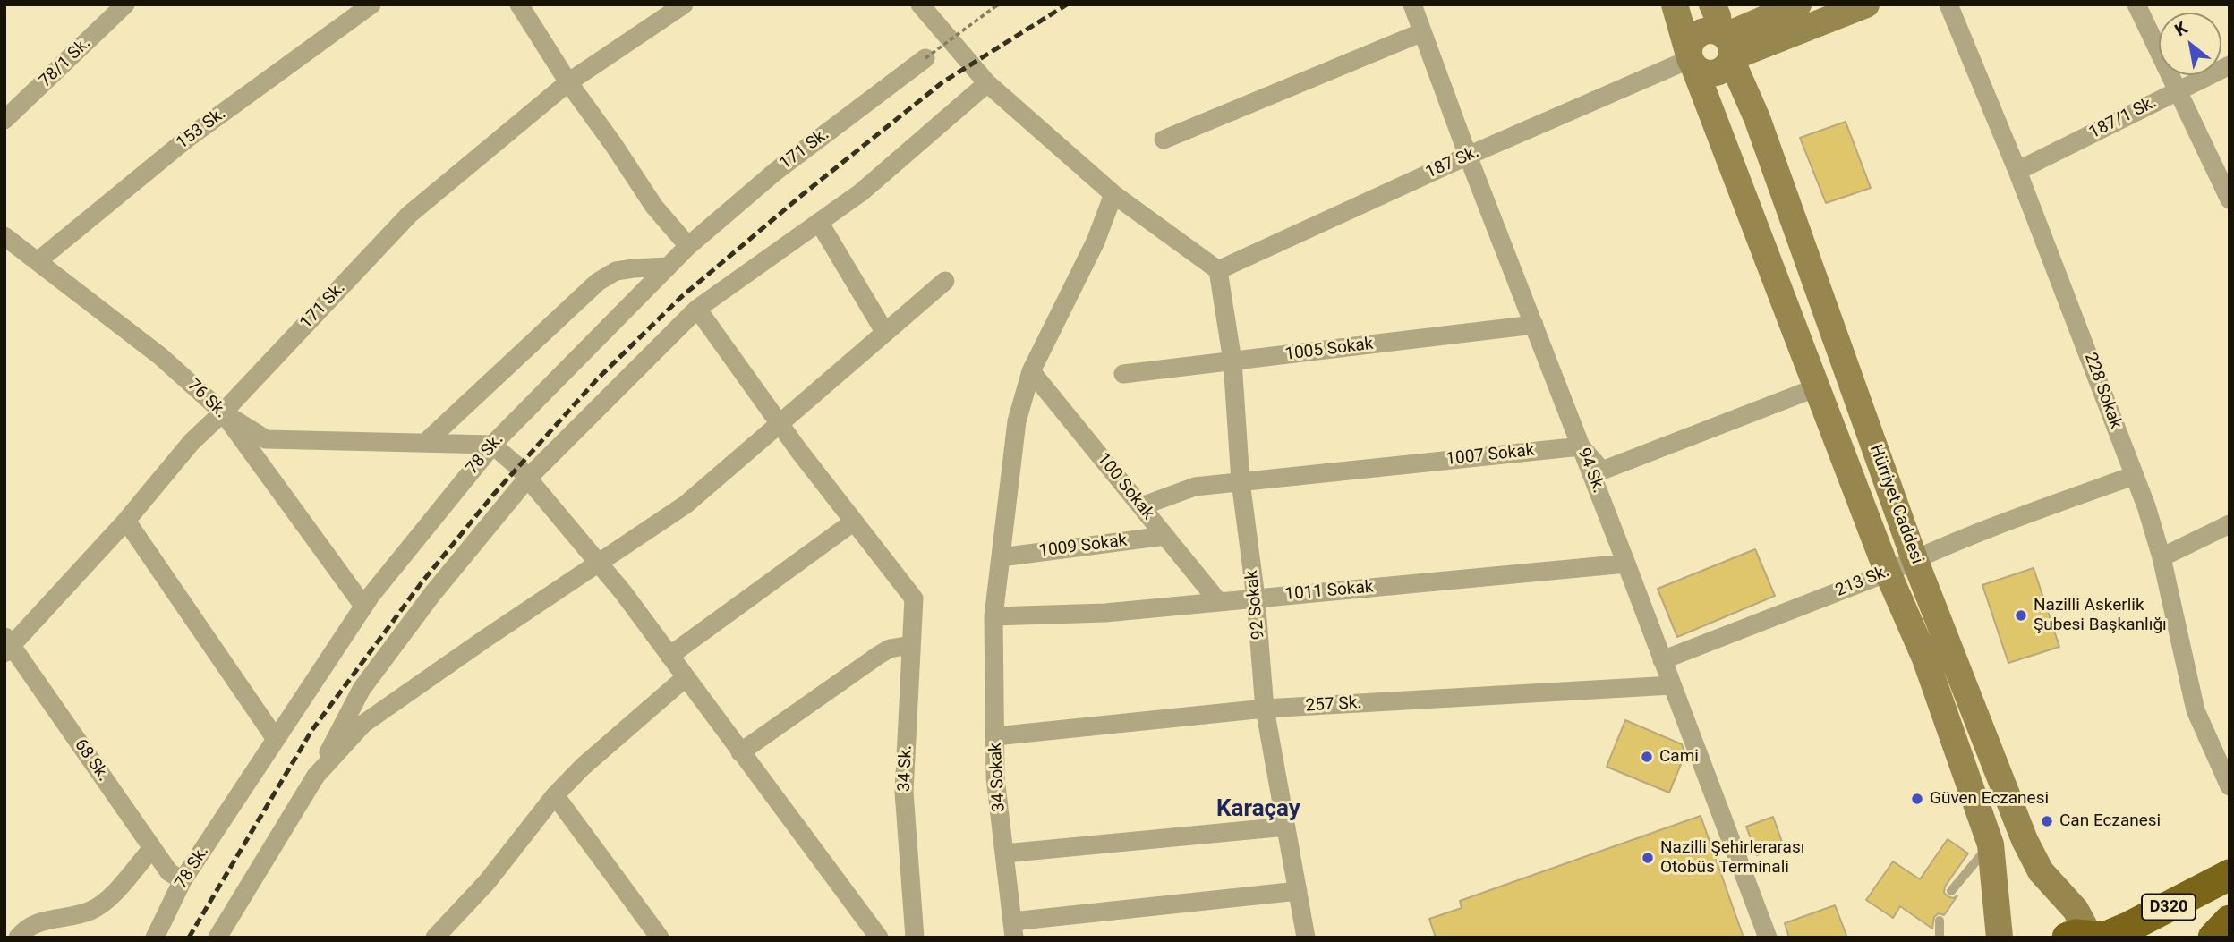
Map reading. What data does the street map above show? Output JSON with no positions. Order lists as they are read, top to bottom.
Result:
{
  "streets": {
    "highway": ["D320"],
    "main road": ["Hürriyet Caddesi"],
    "street": [
      "78/1 Sk.",
      "187/1 Sk.",
      "153 Sk.",
      "171 Sk.",
      "187 Sk.",
      "1005 Sokak",
      "228 Sokak",
      "76 Sk.",
      "78 Sk.",
      "1007 Sokak",
      "94 Sk.",
      "100 Sokak",
      "1009 Sokak",
      "213 Sk.",
      "1011 Sokak",
      "92 Sokak",
      "257 Sk.",
      "68 Sk.",
      "34 Sk.",
      "34 Sokak"
    ]
  },
  "crossings": [
    ["187/1 Sk.", "228 Sokak"],
    ["153 Sk.", "76 Sk."],
    ["171 Sk.", "76 Sk."],
    ["171 Sk.", "78 Sk."],
    ["171 Sk.", "68 Sk."],
    ["187 Sk.", "94 Sk."],
    ["187 Sk.", "Hürriyet Caddesi"],
    ["187 Sk.", "92 Sokak"],
    ["1005 Sokak", "94 Sk."],
    ["1005 Sokak", "92 Sokak"],
    ["228 Sokak", "213 Sk."],
    ["76 Sk.", "78 Sk."],
    ["78 Sk.", "68 Sk."],
    ["1007 Sokak", "94 Sk."],
    ["1007 Sokak", "100 Sokak"],
    ["1007 Sokak", "92 Sokak"],
    ["94 Sk.", "213 Sk."],
    ["94 Sk.", "1011 Sokak"],
    ["94 Sk.", "257 Sk."],
    ["100 Sokak", "1009 Sokak"],
    ["100 Sokak", "1011 Sokak"],
    ["100 Sokak", "34 Sokak"],
    ["Hürriyet Caddesi", "213 Sk."],
    ["Hürriyet Caddesi", "D320"],
    ["1009 Sokak", "34 Sokak"],
    ["1011 Sokak", "92 Sokak"],
    ["1011 Sokak", "34 Sokak"],
    ["92 Sokak", "257 Sk."],
    ["257 Sk.", "34 Sokak"]
  ],
  "districts": ["Karaçay"],
  "places": [
    "Nazilli Askerlik Şubesi Başkanlığı",
    "Cami",
    "Güven Eczanesi",
    "Can Eczanesi",
    "Nazilli Şehirlerarası Otobüs Terminali"
  ],
  "north": "top left"
}
